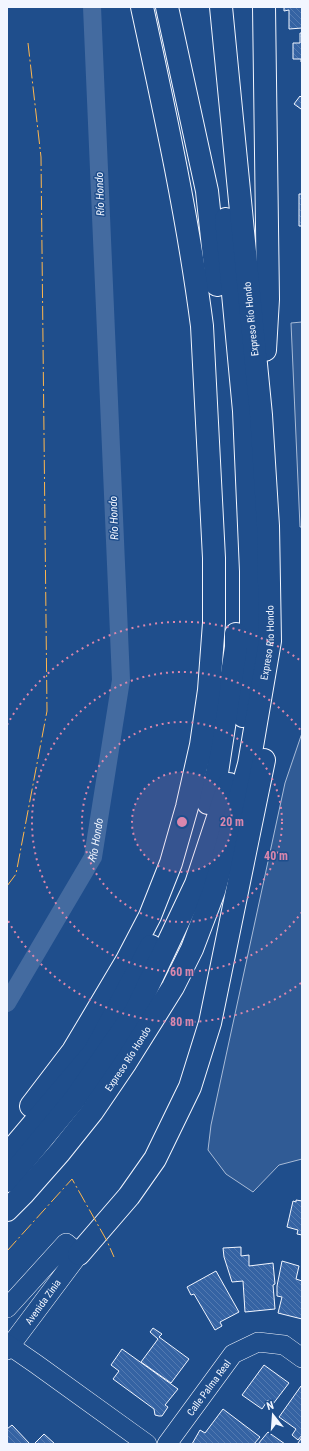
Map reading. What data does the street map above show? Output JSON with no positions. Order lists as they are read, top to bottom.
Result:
{
  "streets": {
    "highway": ["Expreso Río Hondo"],
    "street": ["Avenida Zinia", "Calle Palma Real"]
  },
  "water": ["Río Hondo"],
  "north": "top",
  "rings": [
    "20 m",
    "40 m",
    "60 m",
    "80 m"
  ]
}
